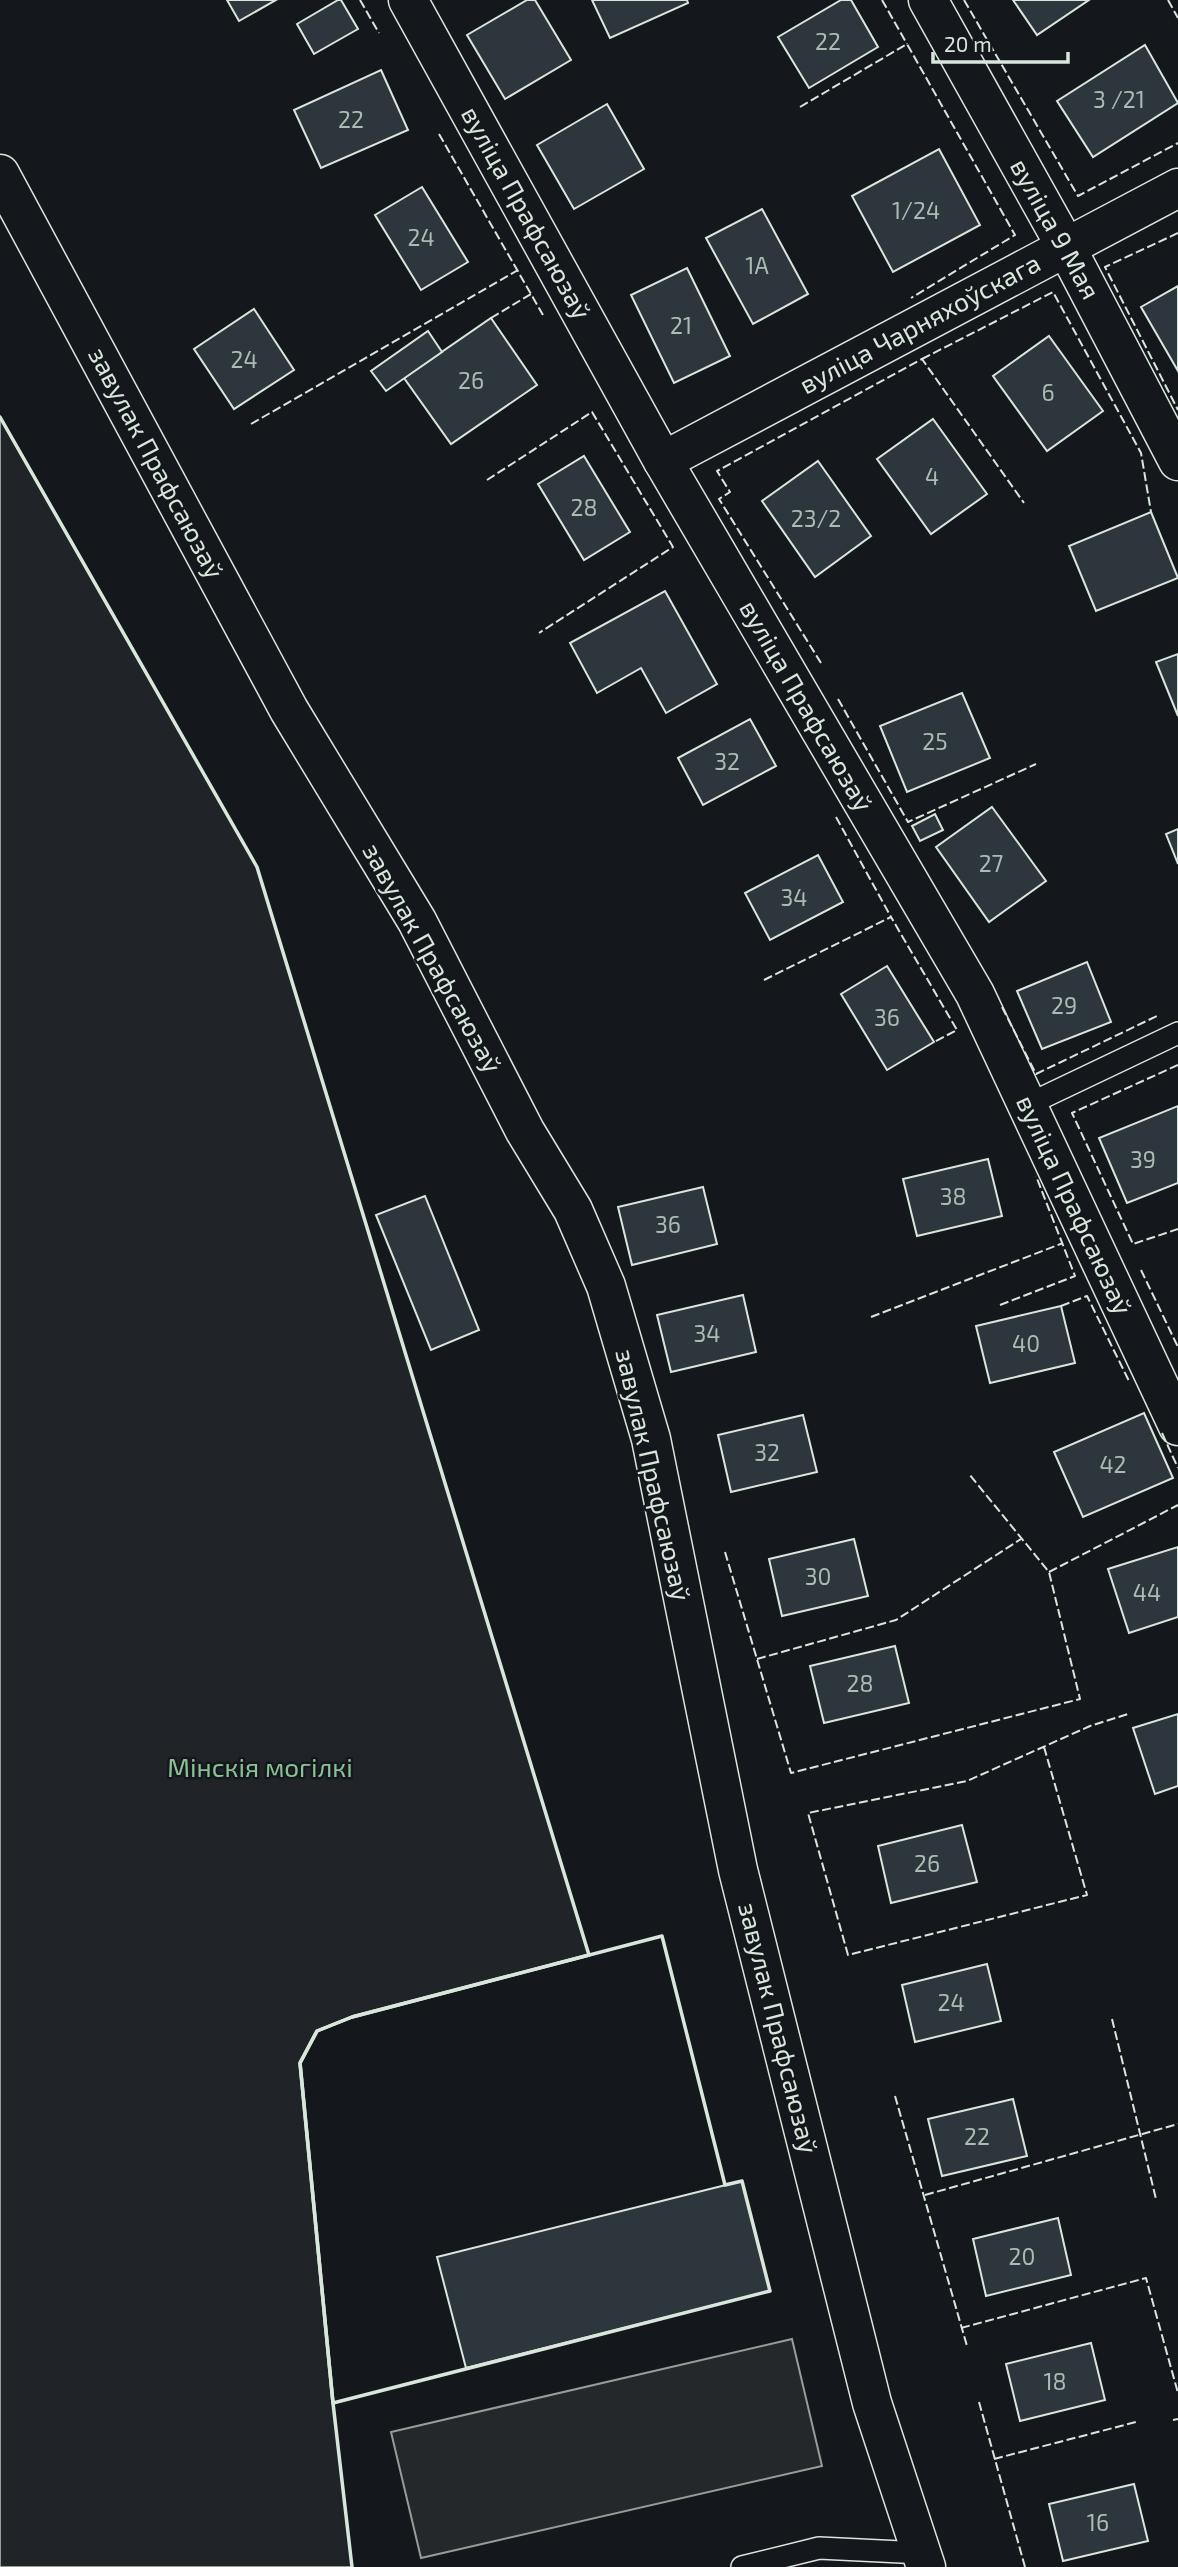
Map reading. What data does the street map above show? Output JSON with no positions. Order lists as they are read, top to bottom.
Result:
{
  "streets": {
    "street": [
      "вуліца Прафсаюзаў",
      "вуліца 9 Мая",
      "вуліца Чарняхоўскага",
      "завулак Прафсаюзаў"
    ]
  },
  "crossings": [
    ["вуліца Прафсаюзаў", "вуліца Чарняхоўскага"],
    ["вуліца 9 Мая", "вуліца Чарняхоўскага"]
  ],
  "parks": ["Мінскія могілкі"],
  "house_numbers": [
    "22",
    "3 /21",
    "22",
    "1/24",
    "24",
    "1А",
    "21",
    "24",
    "26",
    "6",
    "4",
    "28",
    "23/2",
    "25",
    "32",
    "27",
    "34",
    "29",
    "36",
    "39",
    "38",
    "36",
    "34",
    "40",
    "32",
    "42",
    "30",
    "44",
    "28",
    "26",
    "24",
    "22",
    "20",
    "18",
    "16"
  ],
  "scale_bar": "20 m"
}
